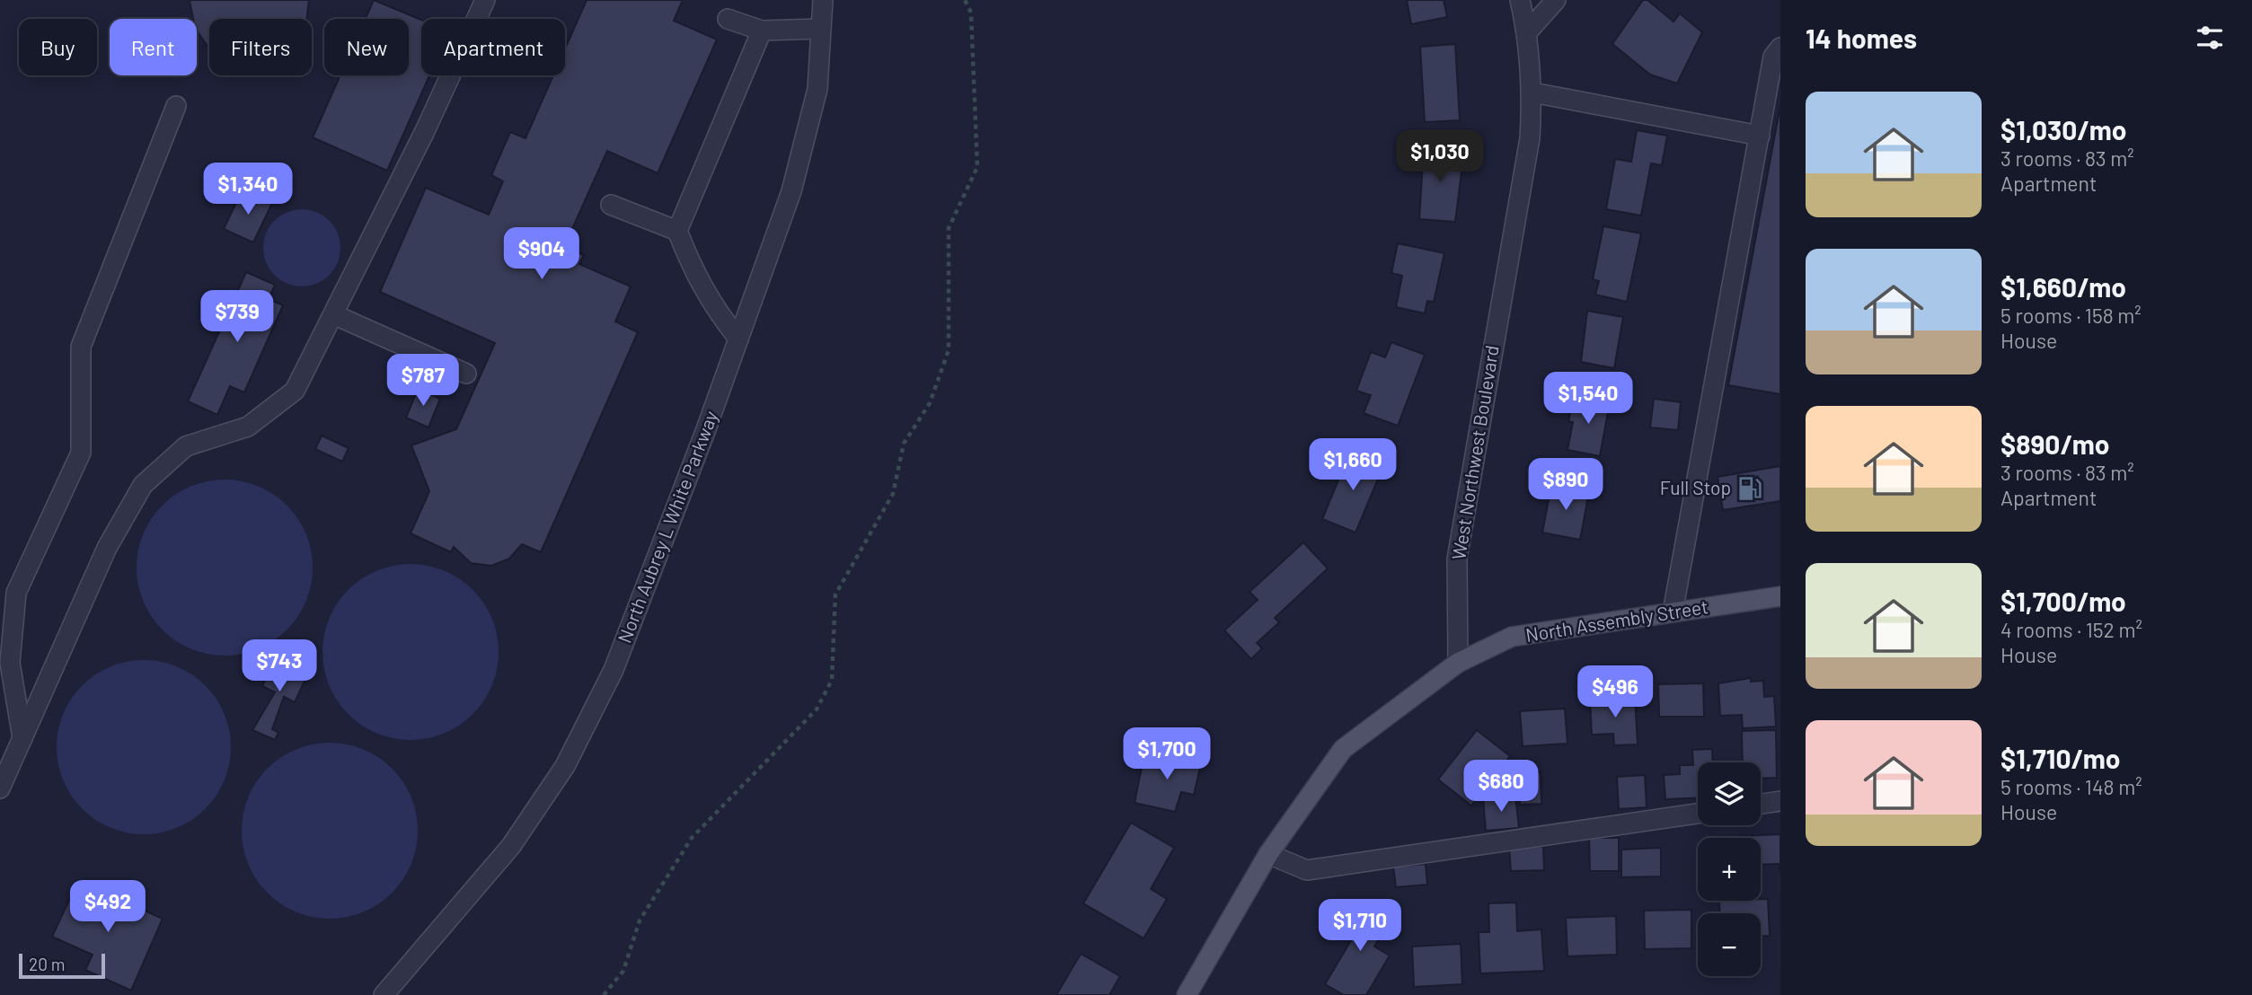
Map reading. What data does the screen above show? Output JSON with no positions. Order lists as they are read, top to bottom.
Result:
{
  "streets": {
    "main road": ["North Assembly Street"],
    "street": ["West Northwest Boulevard", "North Aubrey L White Parkway"]
  },
  "crossings": [
    ["West Northwest Boulevard", "North Assembly Street"]
  ],
  "places": {
    "fuel station": ["Full Stop"]
  },
  "scale_bar": "20 m",
  "page": {
    "heading": "14 homes",
    "chip": [
      "Buy",
      "Rent",
      "Filters",
      "New",
      "Apartment"
    ],
    "list": [
      {
        "name": "$1,030/mo",
        "note": "3 rooms · 83 m² · Apartment"
      },
      {
        "name": "$1,660/mo",
        "note": "5 rooms · 158 m² · House"
      },
      {
        "name": "$890/mo",
        "note": "3 rooms · 83 m² · Apartment"
      },
      {
        "name": "$1,700/mo",
        "note": "4 rooms · 152 m² · House"
      },
      {
        "name": "$1,710/mo",
        "note": "5 rooms · 148 m² · House"
      }
    ],
    "price": [
      "$1,030",
      "$1,340",
      "$904",
      "$739",
      "$787",
      "$1,540",
      "$1,660",
      "$890",
      "$743",
      "$496",
      "$1,700",
      "$680",
      "$492",
      "$1,710"
    ],
    "map_buttons": ["+", "−"],
    "scale": "20 m"
  }
}
